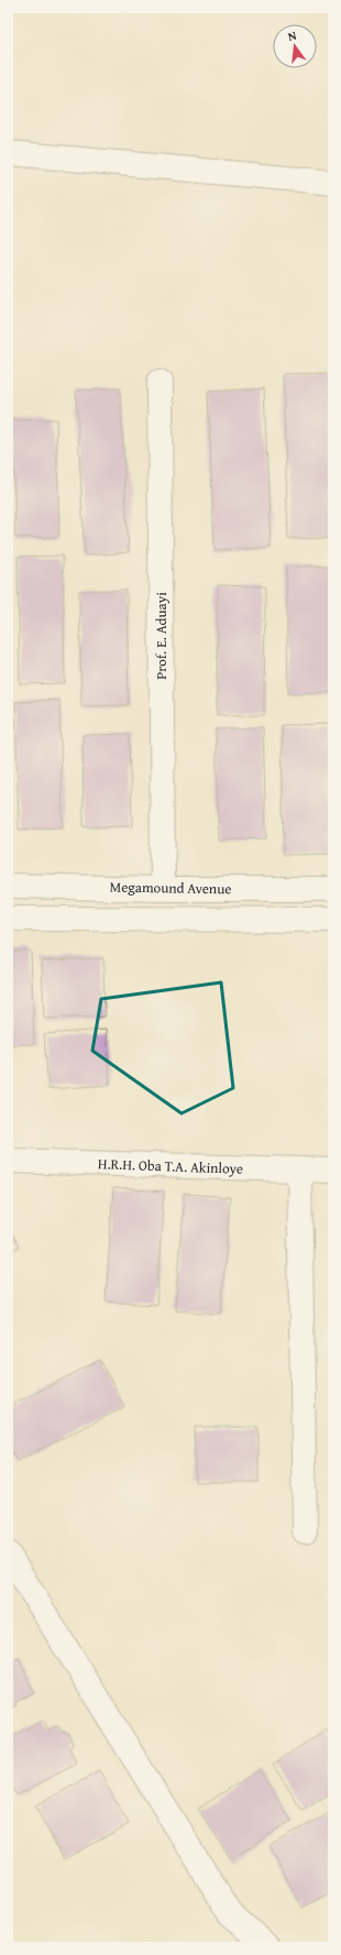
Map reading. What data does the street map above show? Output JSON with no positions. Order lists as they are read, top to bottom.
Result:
{
  "streets": {
    "street": ["Prof. E. Aduayi", "Megamound Avenue", "H.R.H. Oba T.A. Akinloye"]
  },
  "crossings": [
    ["Prof. E. Aduayi", "Megamound Avenue"]
  ],
  "north": "top"
}
